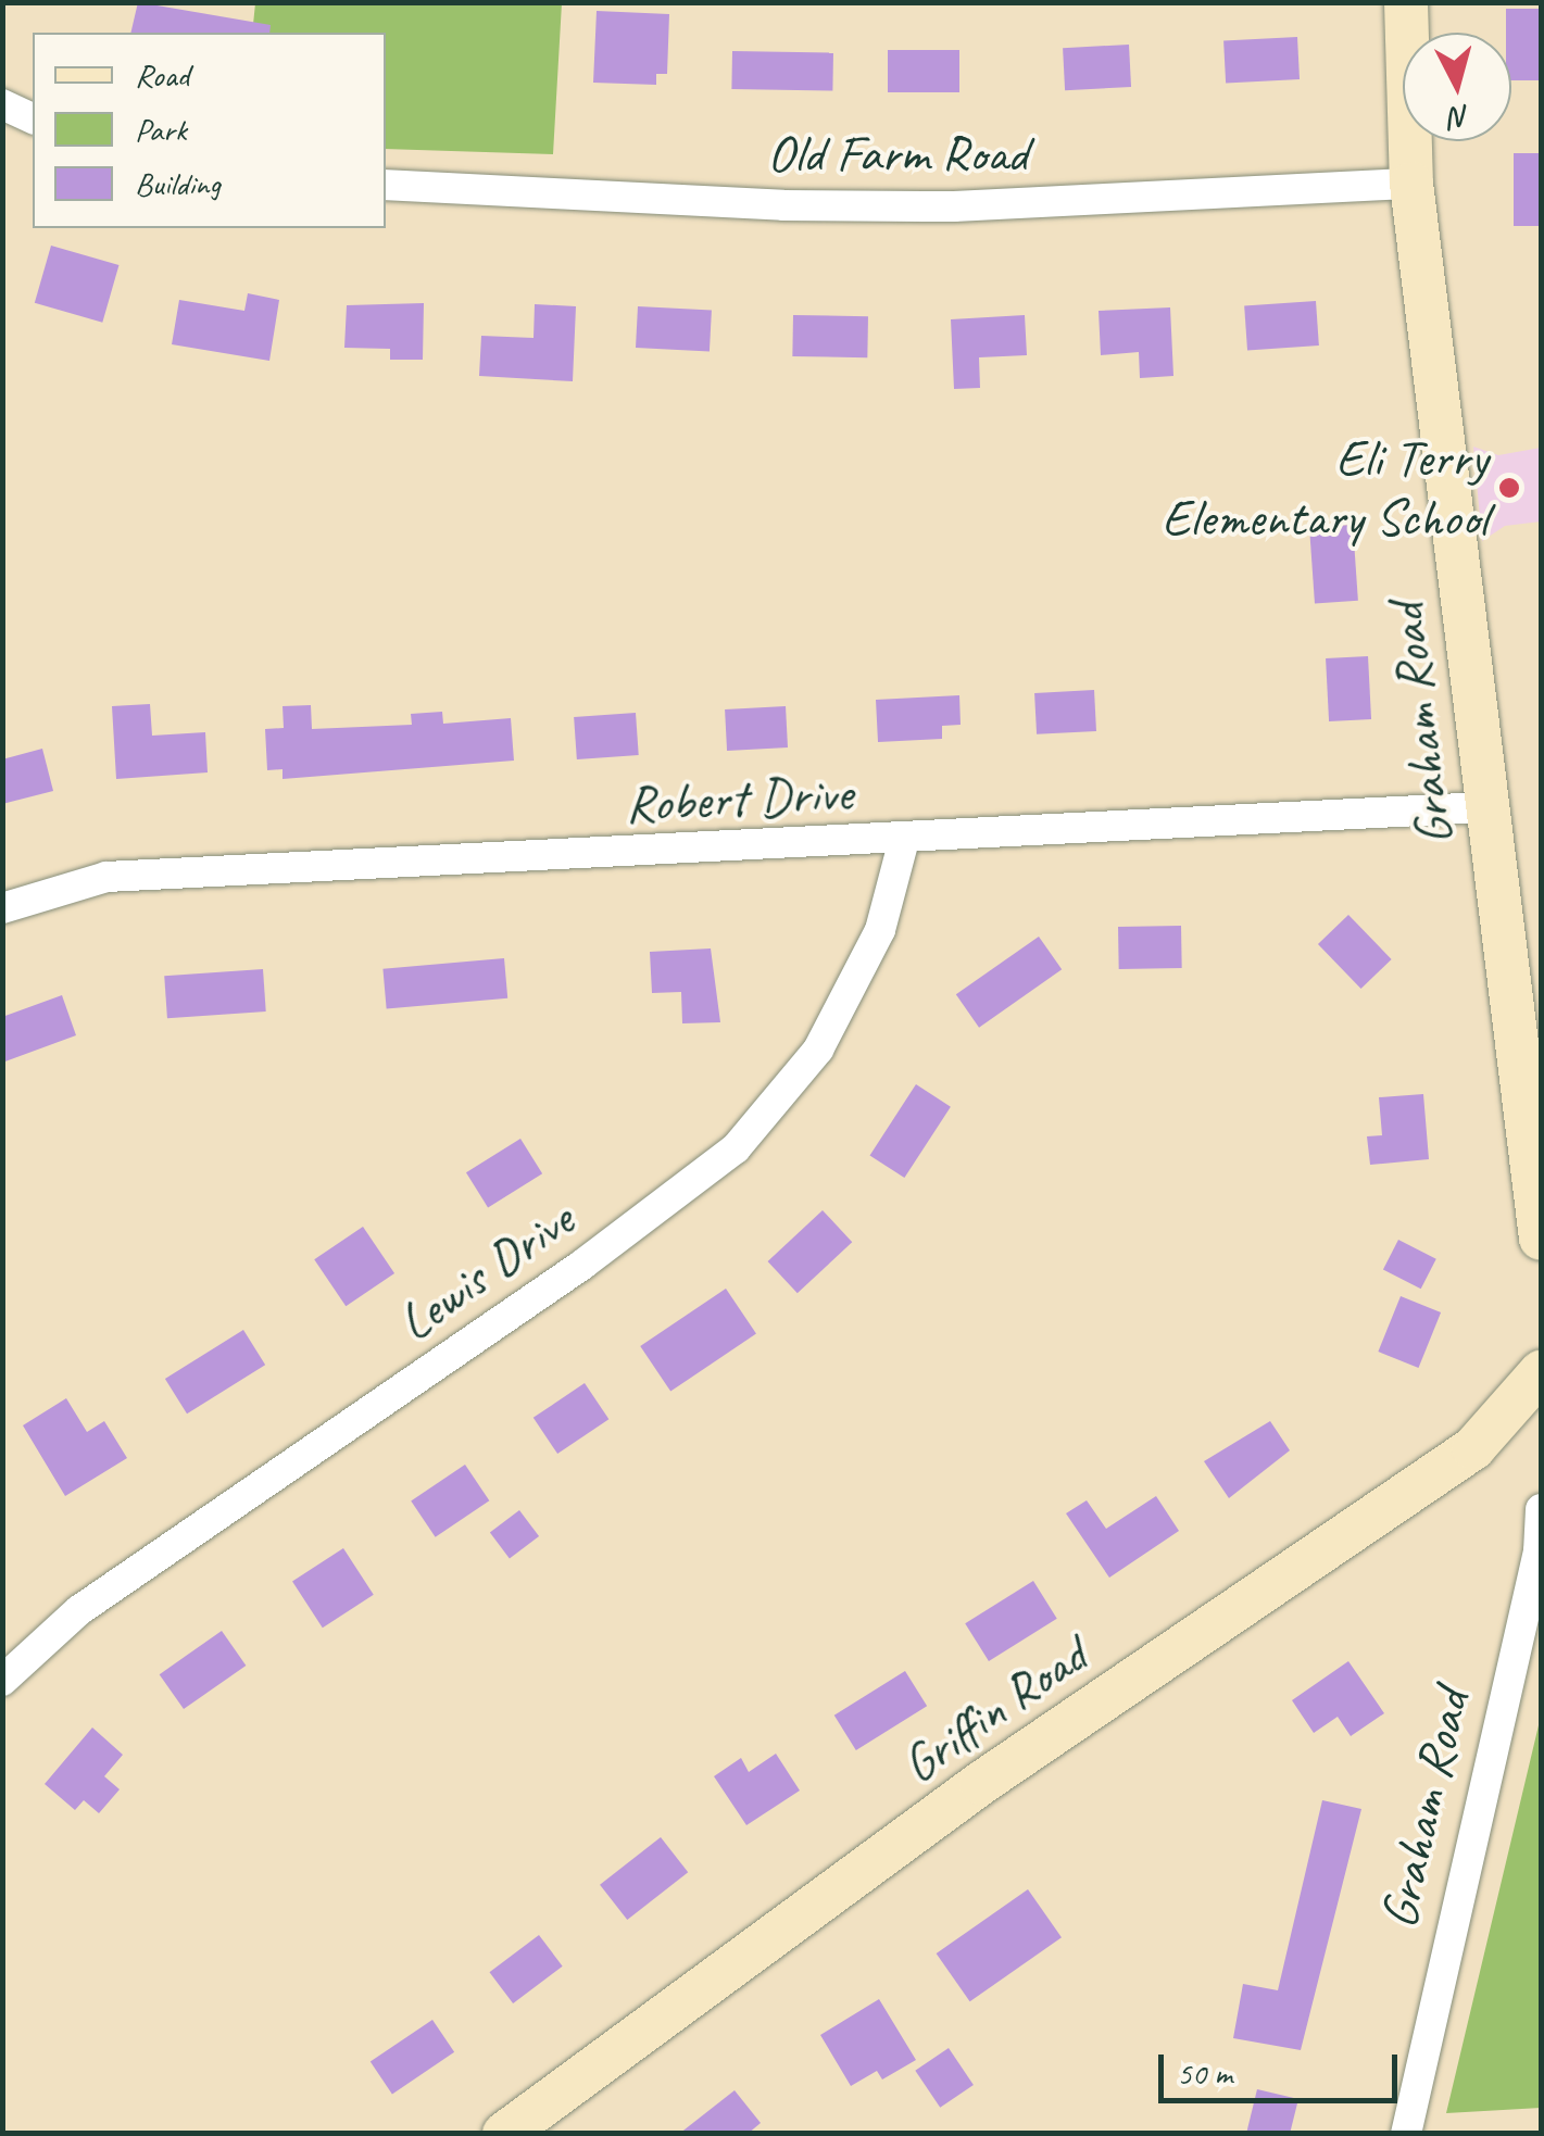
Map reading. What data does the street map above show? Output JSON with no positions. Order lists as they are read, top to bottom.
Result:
{
  "streets": {
    "street": [
      "Old Farm Road",
      "Graham Road",
      "Robert Drive",
      "Lewis Drive",
      "Griffin Road"
    ]
  },
  "crossings": [
    ["Old Farm Road", "Graham Road"],
    ["Graham Road", "Robert Drive"],
    ["Robert Drive", "Lewis Drive"]
  ],
  "places": ["Eli Terry Elementary School"],
  "legend": ["Road", "Park", "Building"],
  "scale_bar": "50 m",
  "north": "bottom"
}
